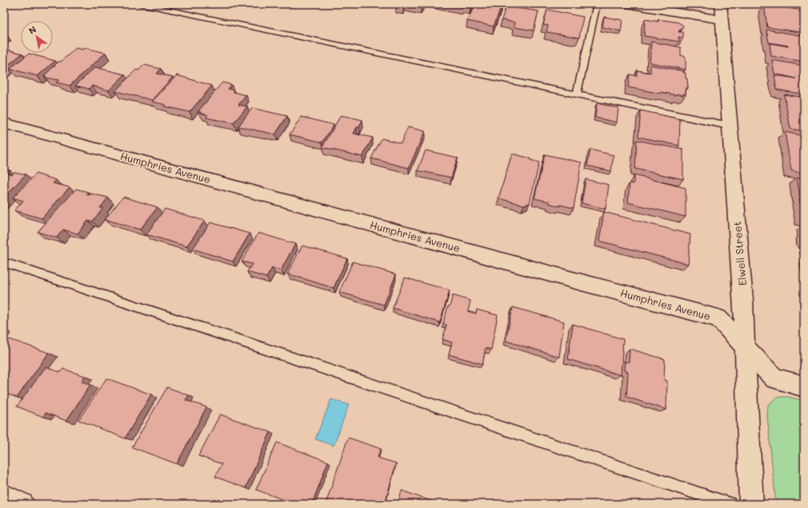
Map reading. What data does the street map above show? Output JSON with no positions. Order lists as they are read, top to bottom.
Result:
{
  "streets": {
    "street": ["Humphries Avenue", "Elwell Street"]
  },
  "crossings": [
    ["Humphries Avenue", "Elwell Street"]
  ],
  "north": "top left"
}
